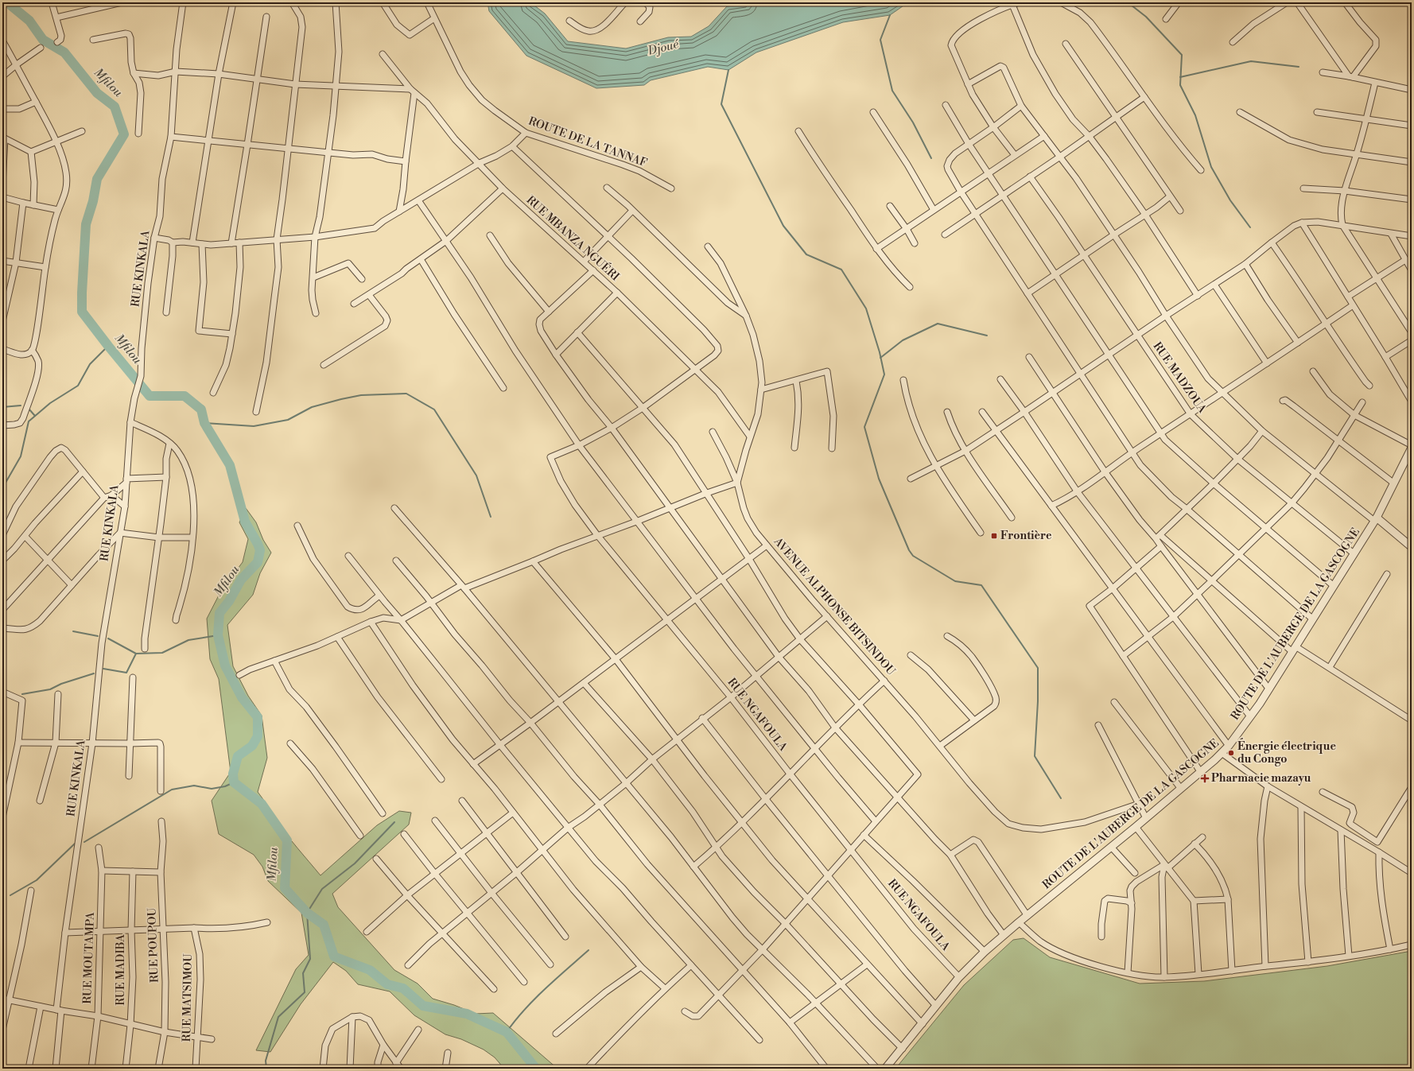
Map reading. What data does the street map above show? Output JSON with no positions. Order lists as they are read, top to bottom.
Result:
{
  "streets": {
    "street": [
      "ROUTE DE LA TANNAF",
      "RUE MBANZA NGUÉRI",
      "RUE KINKALA",
      "RUE MADZOUA",
      "AVENUE ALPHONSE BITSINDOU",
      "ROUTE DE L'AUBERGE DE LA GASCOGNE",
      "RUE NGAFOULA",
      "RUE POUPOU",
      "RUE MOUTAMPA",
      "RUE MADIBA",
      "RUE MATSIMOU"
    ]
  },
  "crossings": [
    ["RUE MBANZA NGUÉRI", "AVENUE ALPHONSE BITSINDOU"],
    ["RUE MADZOUA", "ROUTE DE L'AUBERGE DE LA GASCOGNE"],
    ["ROUTE DE L'AUBERGE DE LA GASCOGNE", "RUE NGAFOULA"]
  ],
  "water": ["Djoué", "Mfilou"],
  "places": {
    "transit": ["Frontière"],
    "other": ["Énergie électrique du Congo"],
    "health": ["Pharmacie mazayu"]
  }
}
